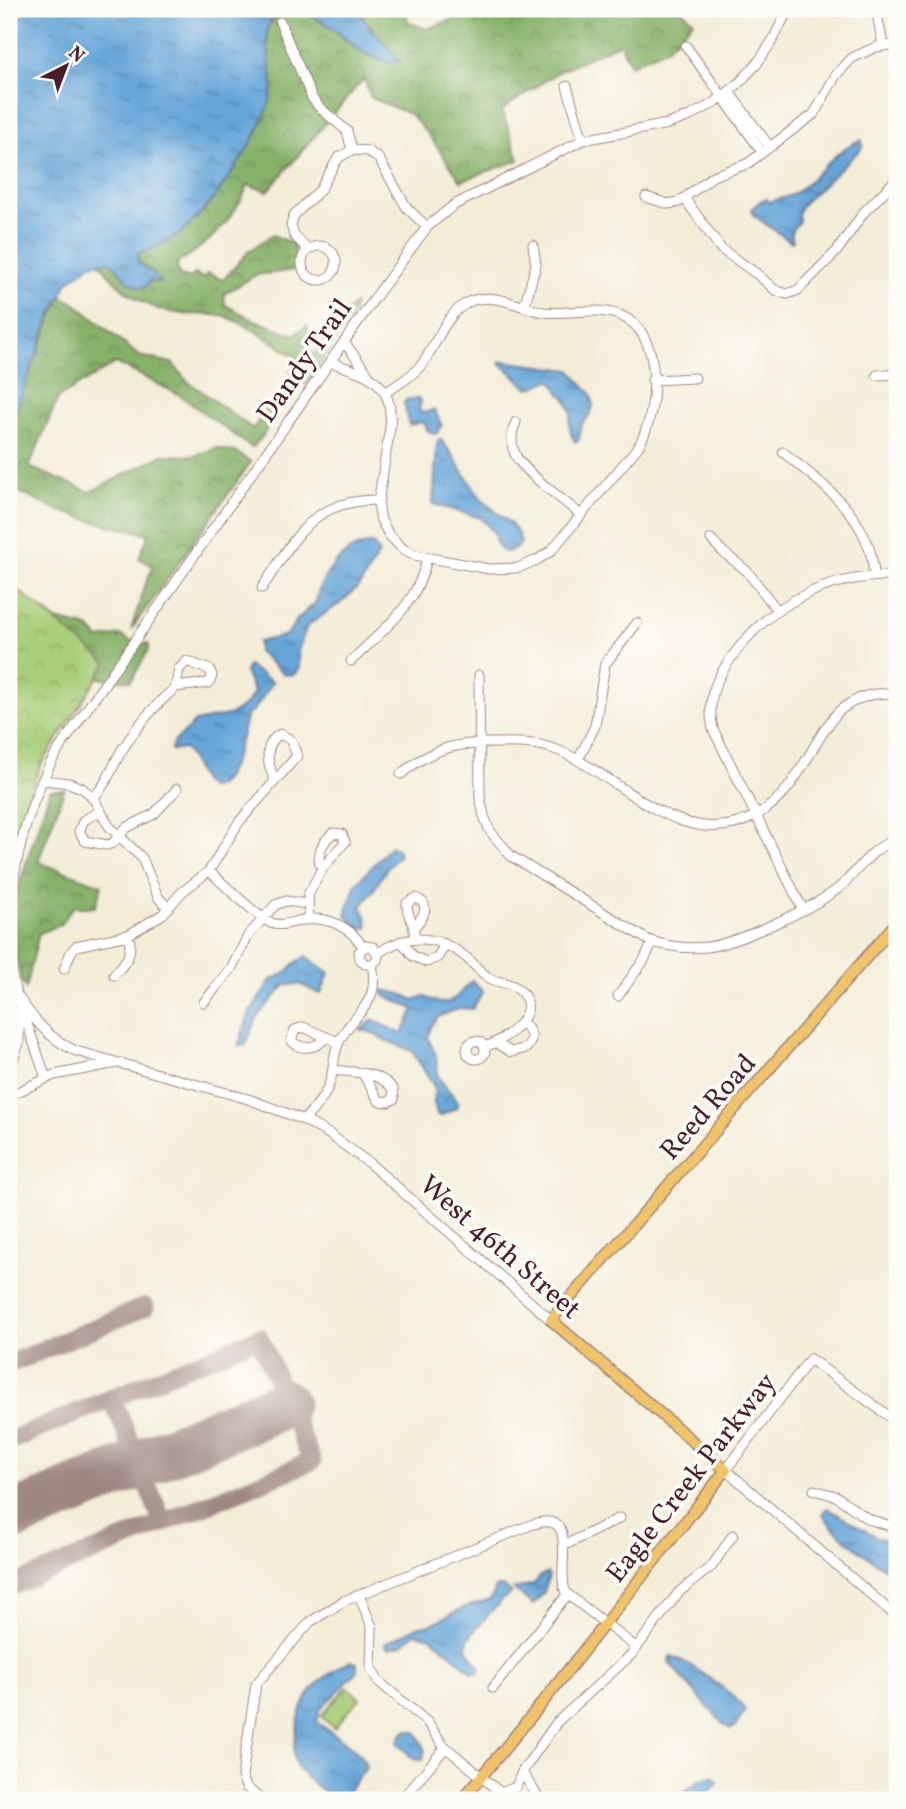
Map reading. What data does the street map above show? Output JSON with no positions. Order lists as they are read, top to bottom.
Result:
{
  "streets": {
    "main road": ["Reed Road", "West 46th Street", "Eagle Creek Parkway"],
    "street": ["Dandy Trail"]
  },
  "crossings": [
    ["Reed Road", "West 46th Street"],
    ["West 46th Street", "Eagle Creek Parkway"]
  ],
  "north": "top right"
}
